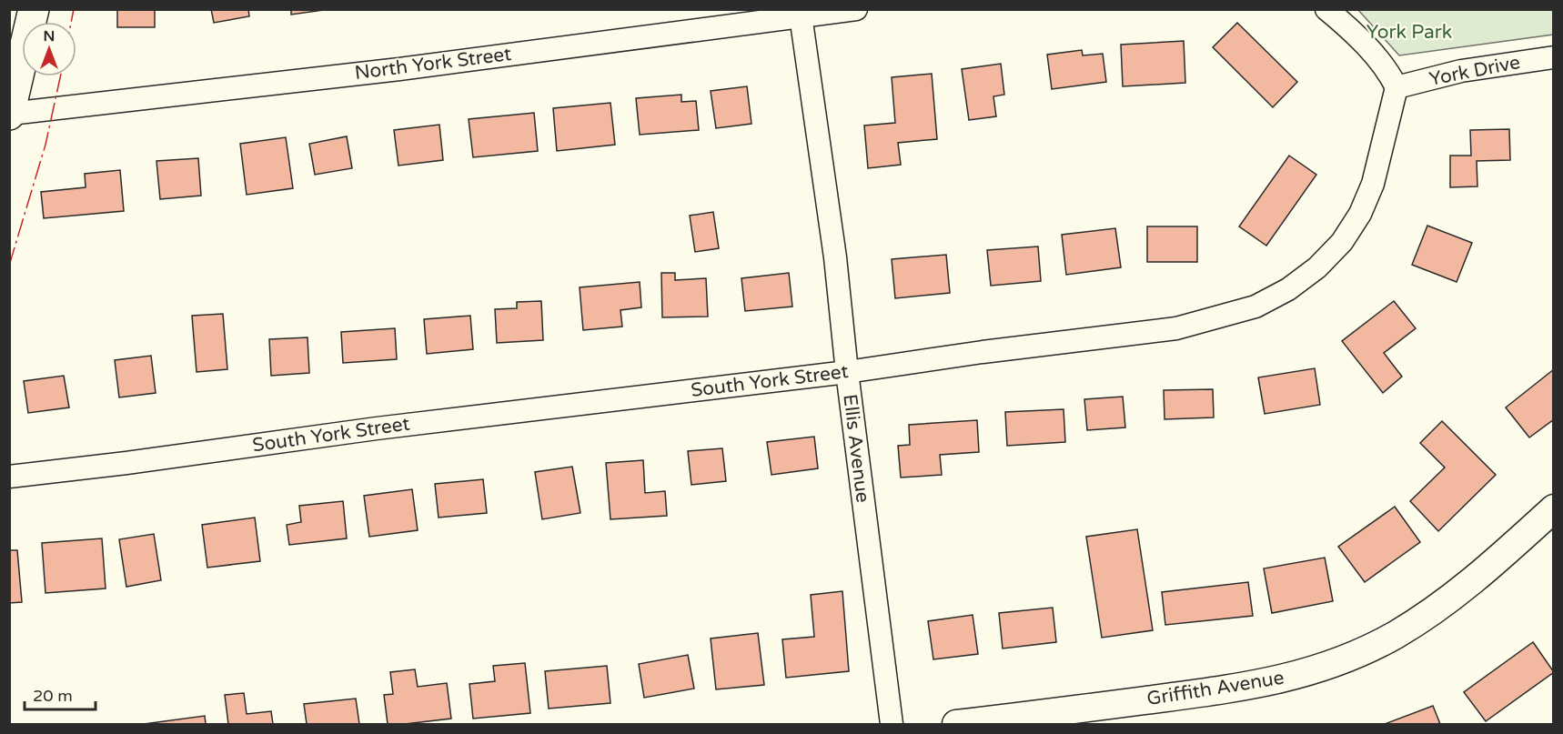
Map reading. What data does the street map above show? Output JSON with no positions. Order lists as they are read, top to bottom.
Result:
{
  "streets": {
    "street": [
      "North York Street",
      "York Drive",
      "South York Street",
      "Ellis Avenue",
      "Griffith Avenue"
    ]
  },
  "crossings": [
    ["North York Street", "Ellis Avenue"],
    ["York Drive", "South York Street"],
    ["South York Street", "Ellis Avenue"]
  ],
  "parks": ["York Park"],
  "scale_bar": "20 m",
  "north": "top"
}
